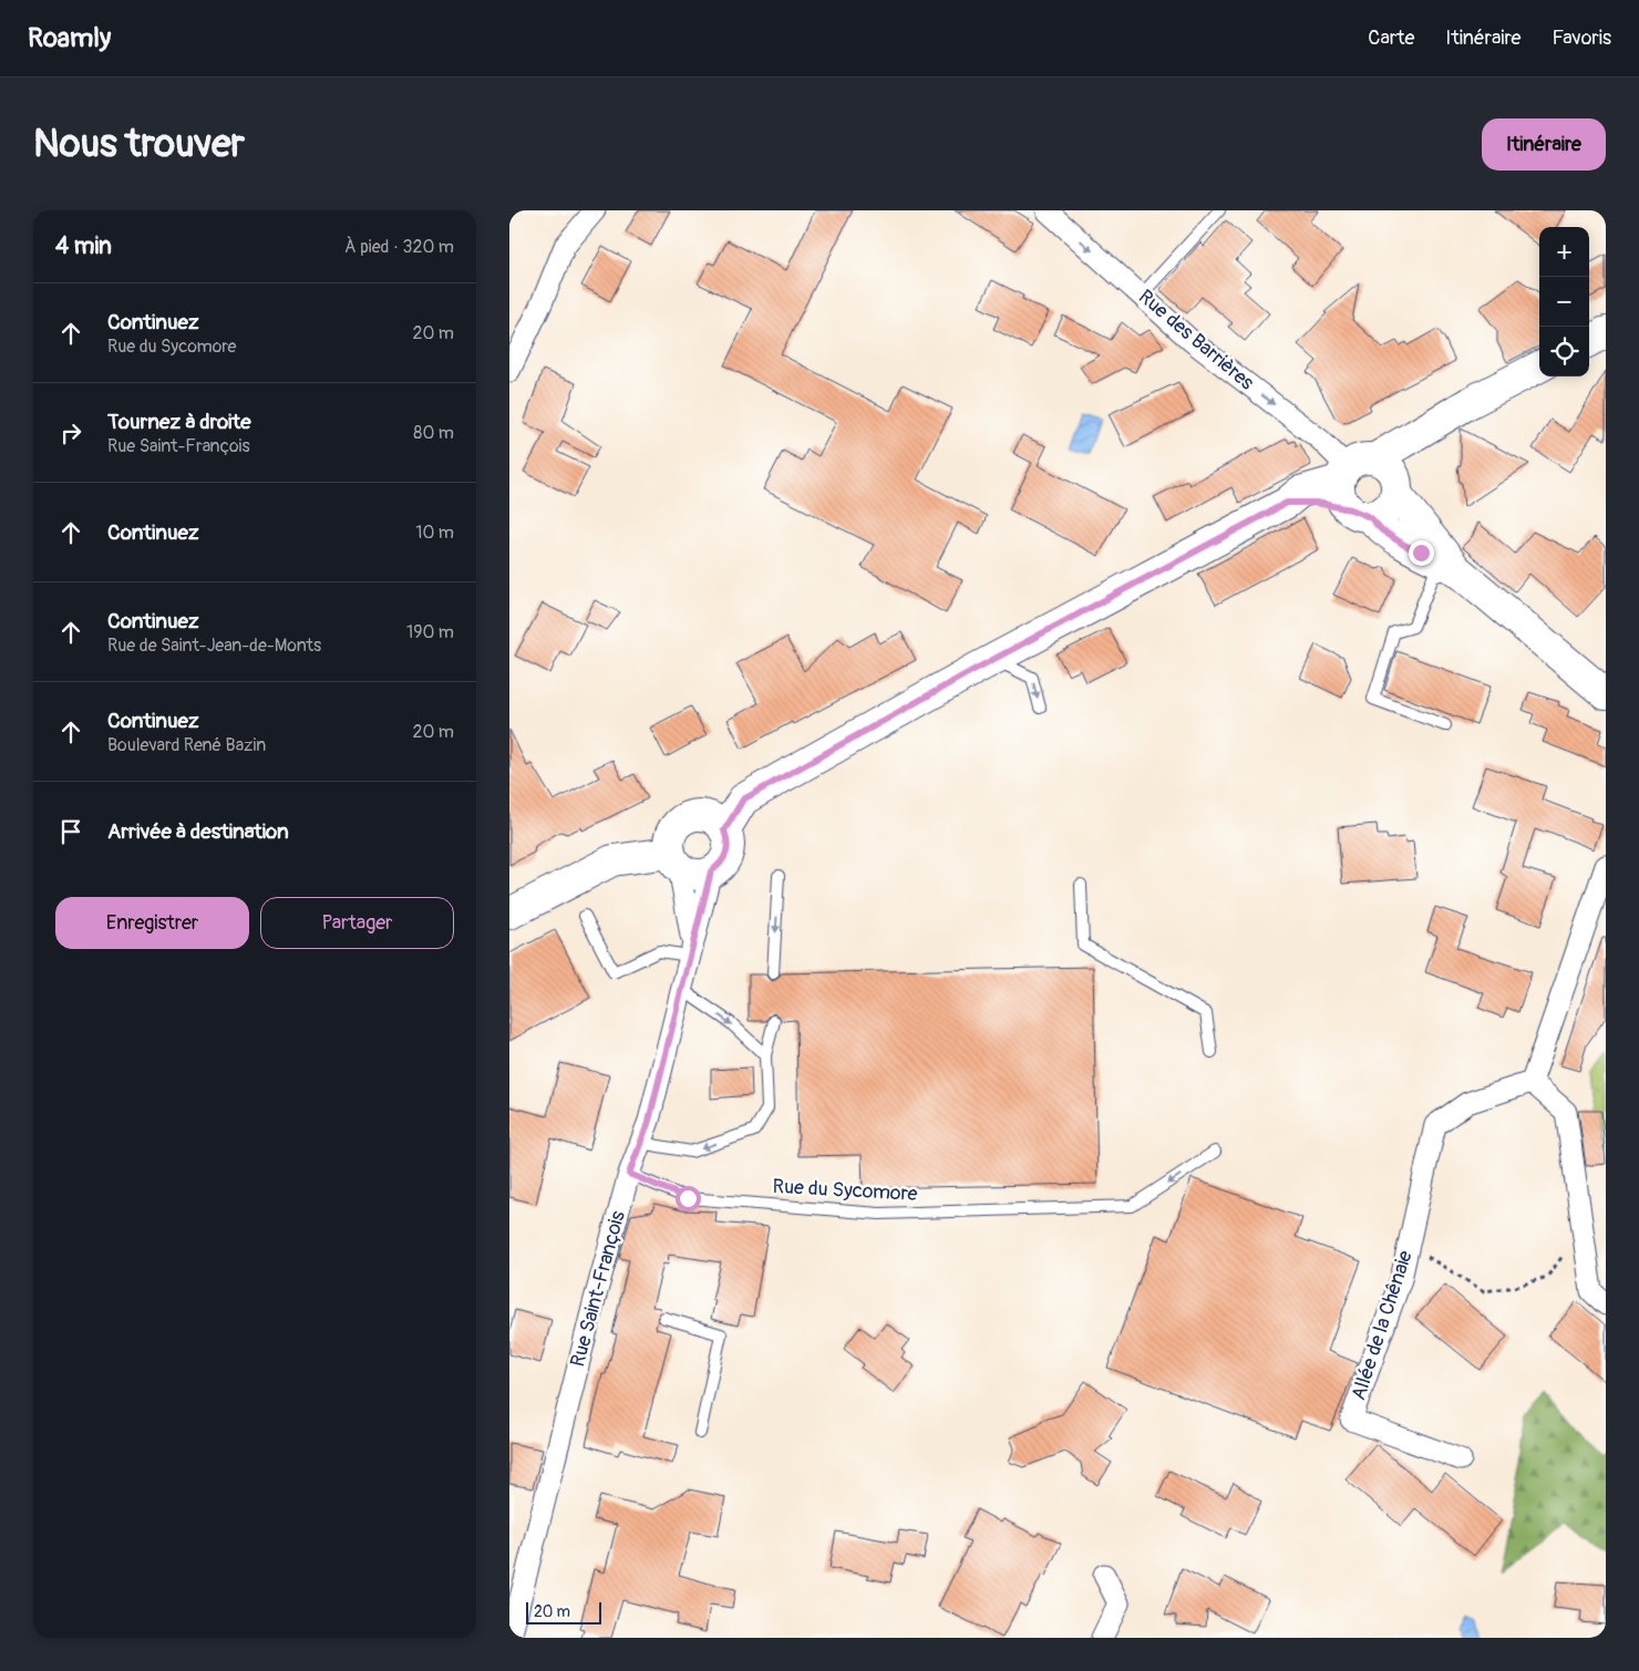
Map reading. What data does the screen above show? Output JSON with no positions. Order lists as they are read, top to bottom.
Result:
{
  "streets": {
    "street": ["Rue des Barrières", "Rue Saint-François", "Allée de la Chênaie"],
    "lane": ["Rue du Sycomore"]
  },
  "crossings": [
    ["Rue du Sycomore", "Rue Saint-François"]
  ],
  "one_way": ["Rue des Barrières", "Rue du Sycomore"],
  "scale_bar": "20 m",
  "page": {
    "header": "Roamly",
    "nav": ["Carte", "Itinéraire", "Favoris"],
    "buttons": [
      "Itinéraire",
      ["Enregistrer", "Partager"]
    ],
    "title": "Nous trouver",
    "heading": ["4 min", "À pied · 320 m"],
    "map_buttons": ["+", "−"],
    "list": [
      ["Continuez", "Rue du Sycomore", "20 m"],
      ["Tournez à droite", "Rue Saint-François", "80 m"],
      ["Continuez", "10 m"],
      ["Continuez", "Rue de Saint-Jean-de-Monts", "190 m"],
      ["Continuez", "Boulevard René Bazin", "20 m"],
      "Arrivée à destination"
    ],
    "scale": "20 m"
  }
}
